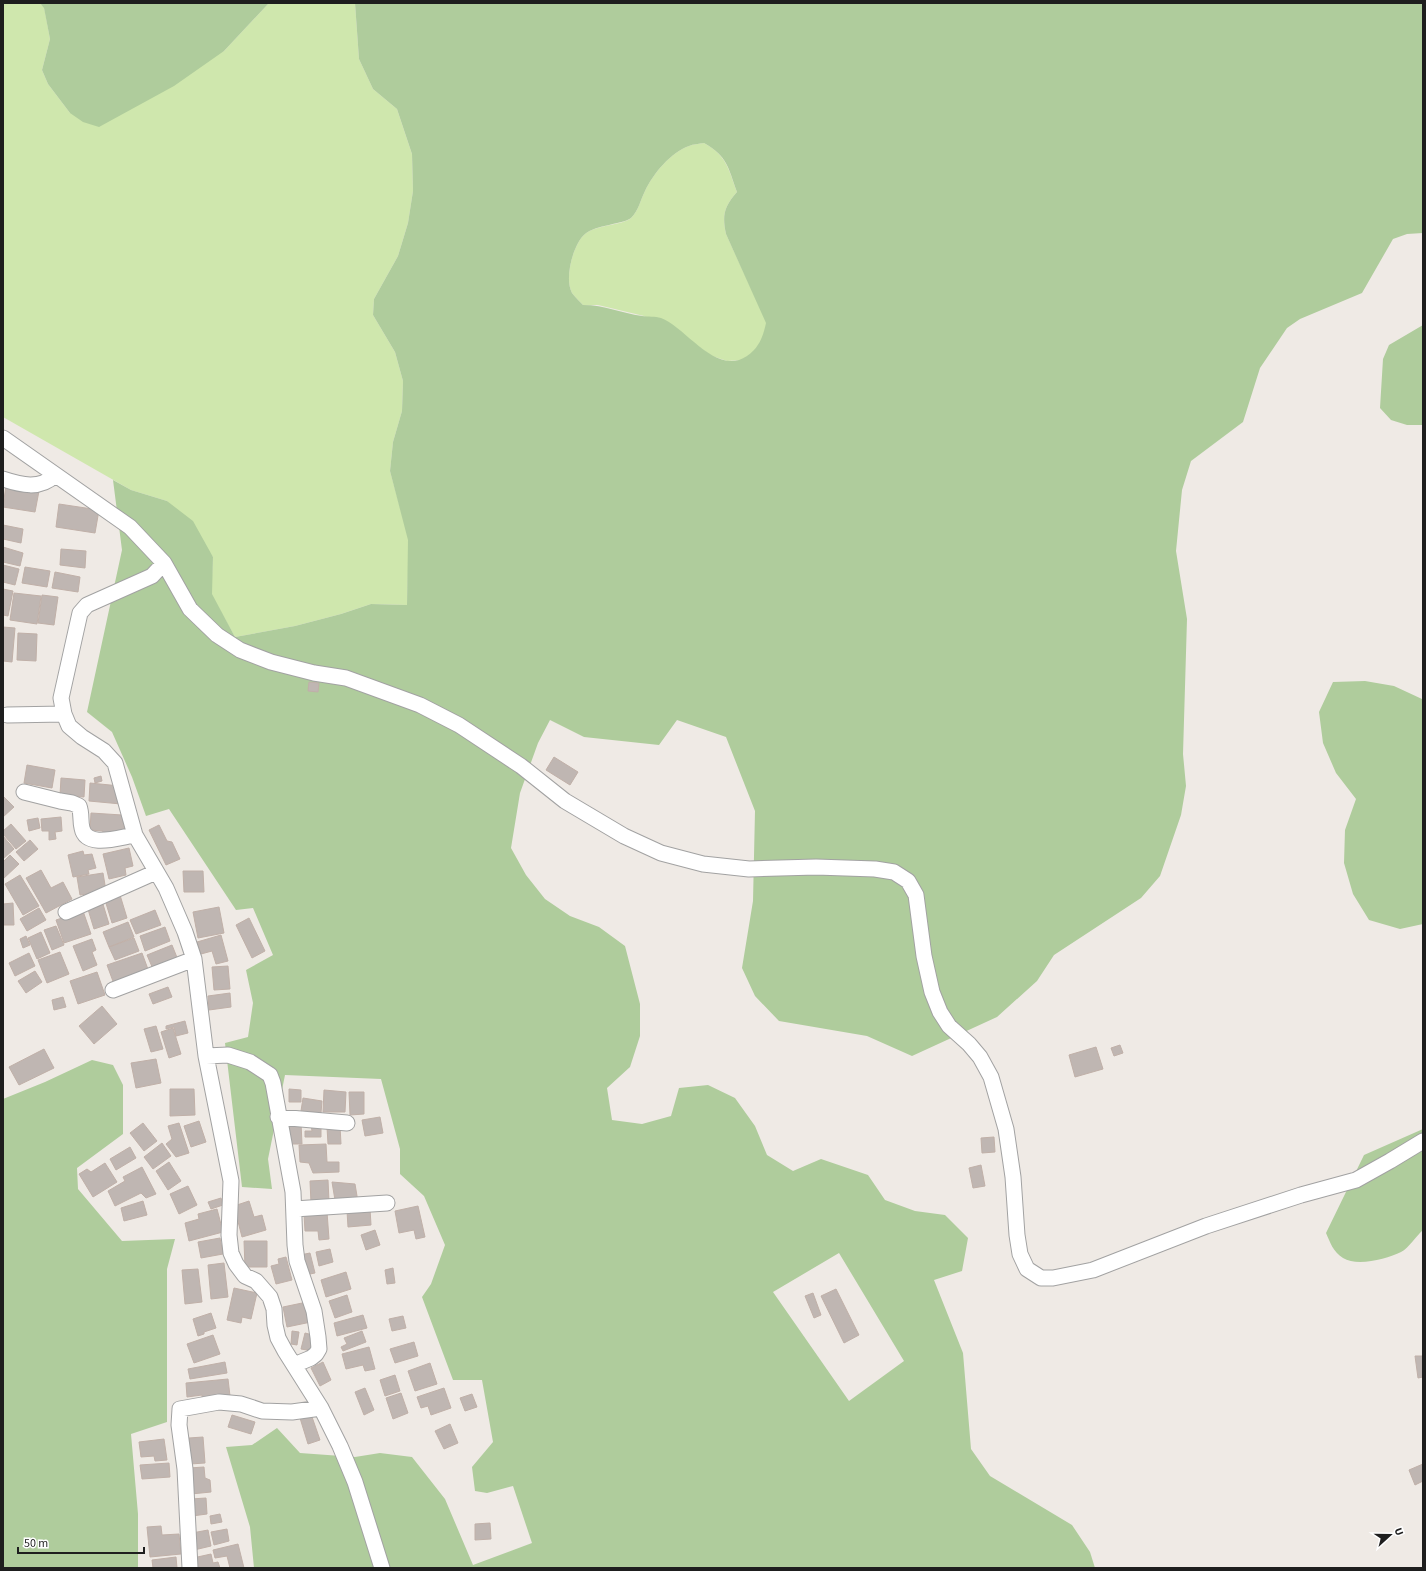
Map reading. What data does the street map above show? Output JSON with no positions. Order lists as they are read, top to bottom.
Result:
{
  "scale_bar": "50 m",
  "north": "right"
}
